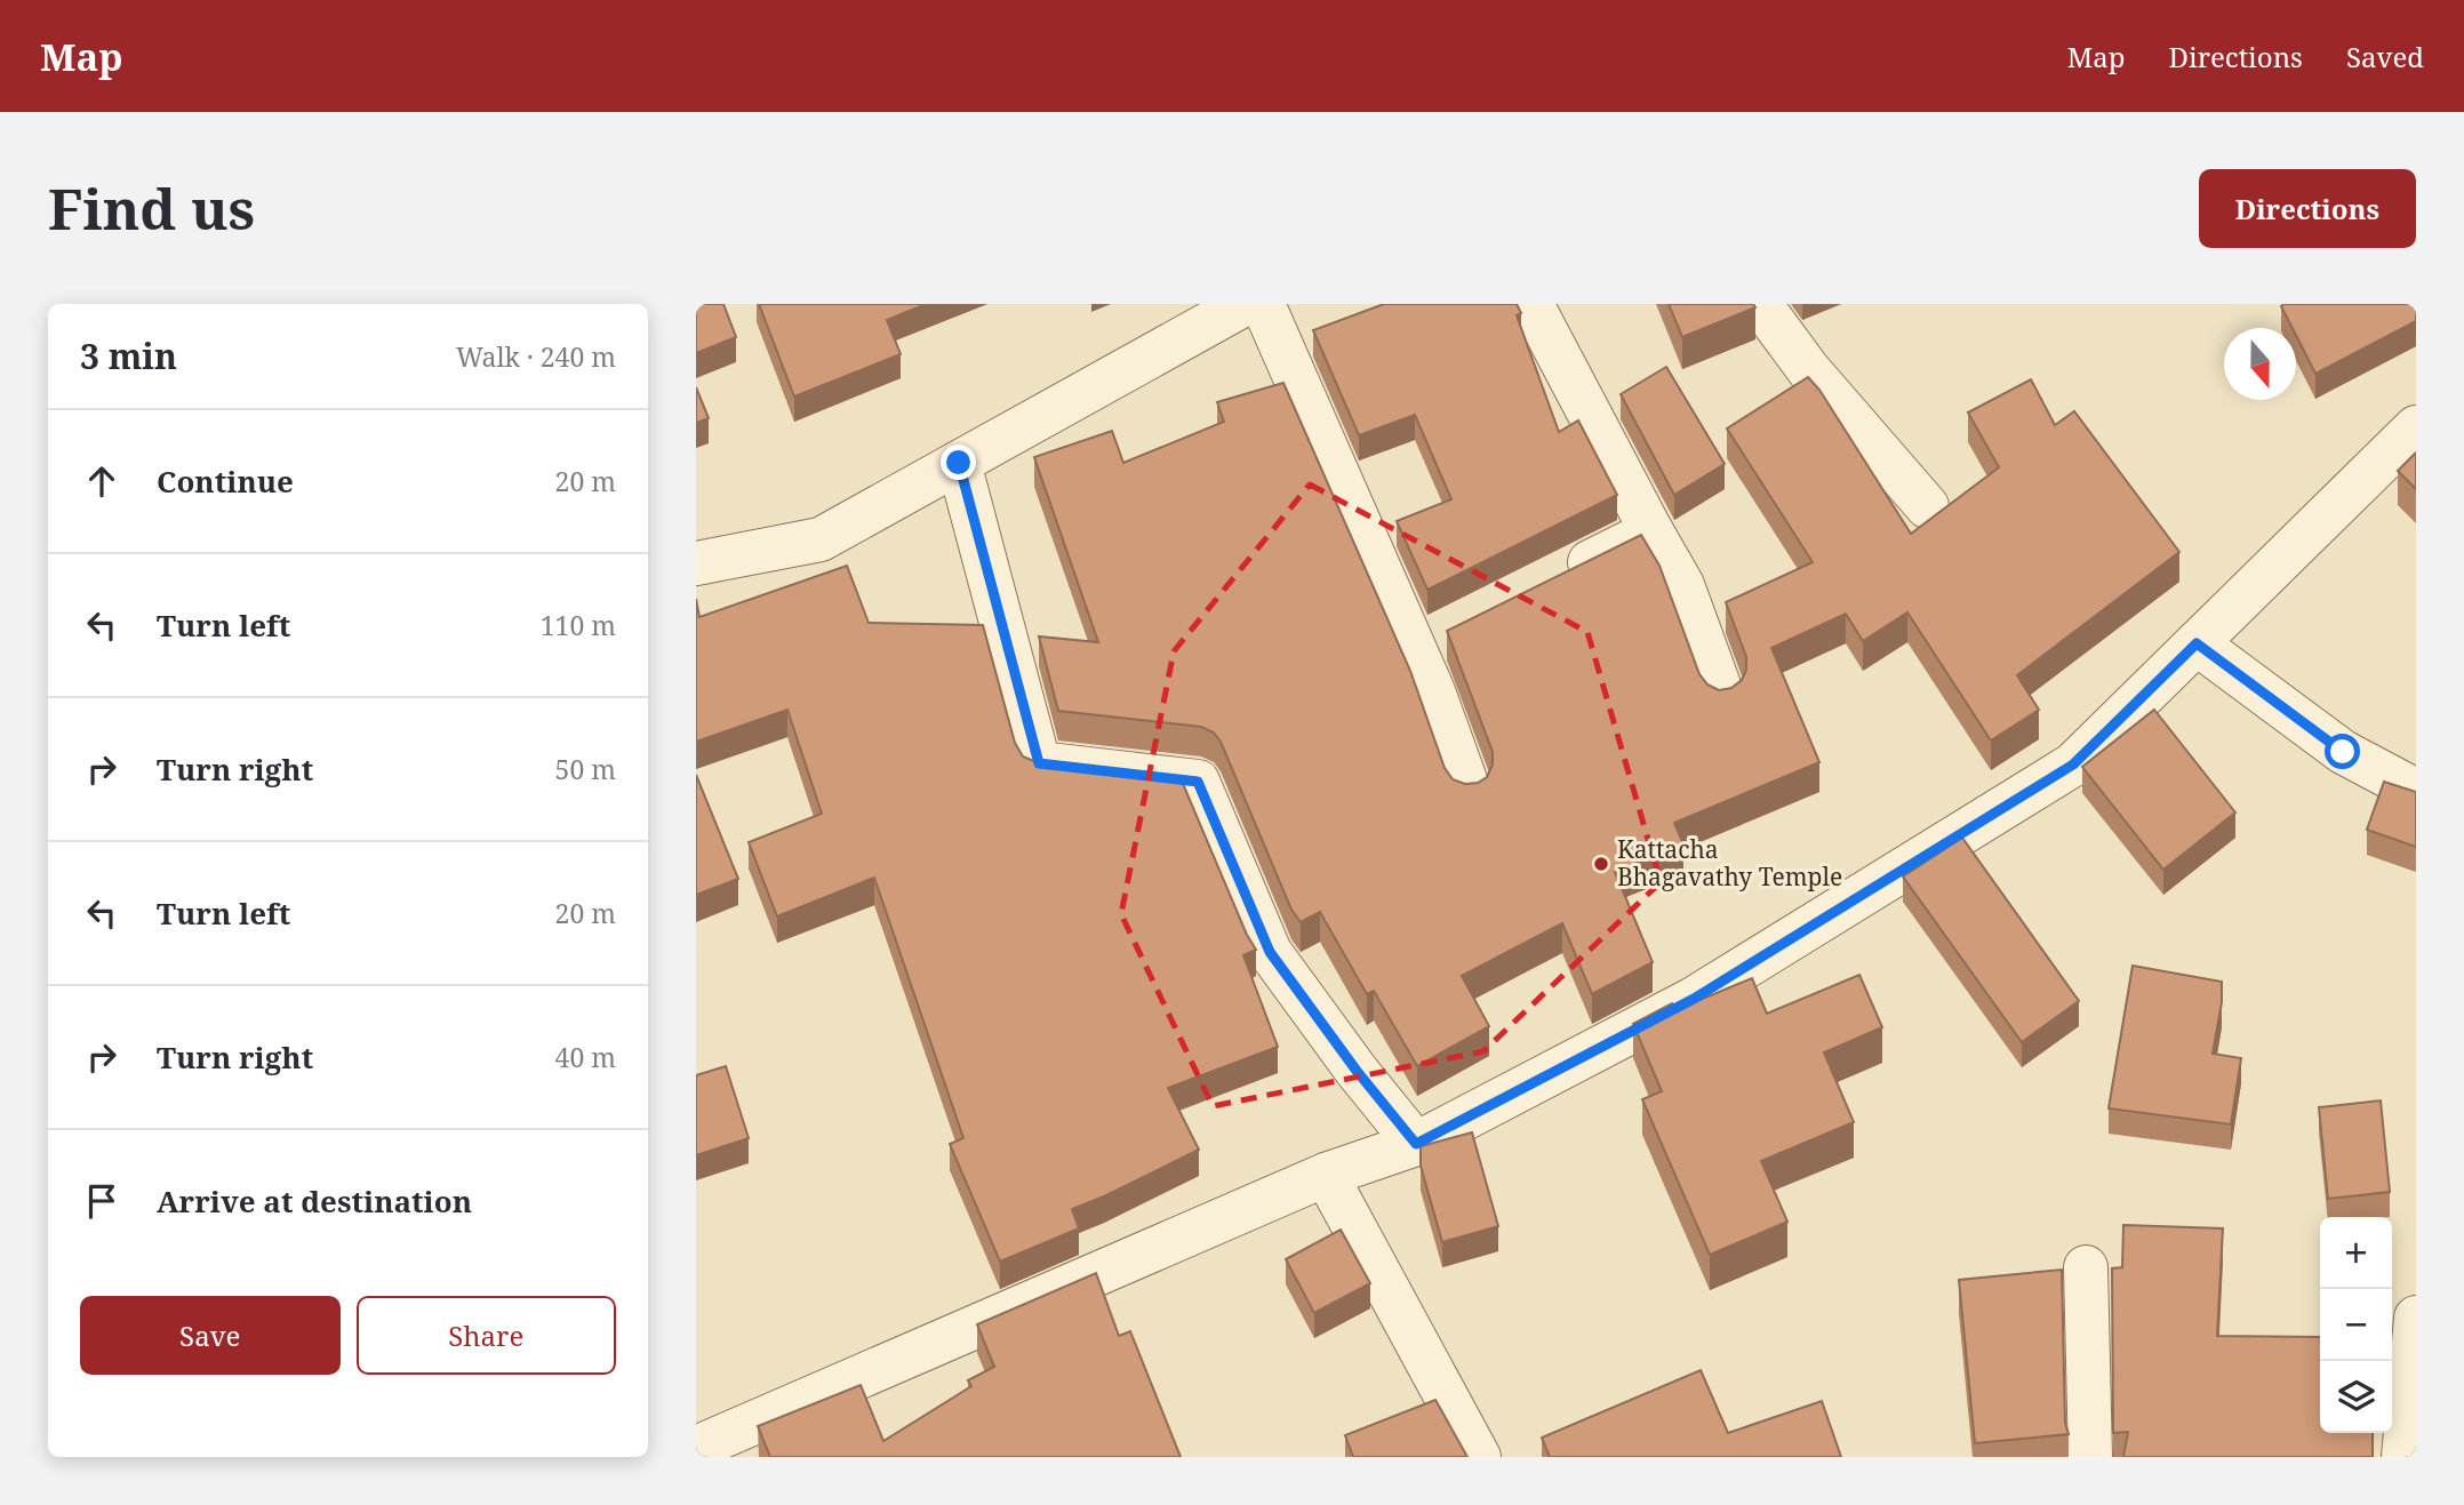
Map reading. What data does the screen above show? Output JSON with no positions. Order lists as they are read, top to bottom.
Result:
{
  "places": ["Kattacha Bhagavathy Temple"],
  "north": "bottom",
  "page": {
    "header": "Map",
    "nav": ["Map", "Directions", "Saved"],
    "buttons": [
      "Directions",
      ["Save", "Share"]
    ],
    "title": "Find us",
    "heading": ["3 min", "Walk · 240 m"],
    "list": [
      ["Continue", "20 m"],
      ["Turn left", "110 m"],
      ["Turn right", "50 m"],
      ["Turn left", "20 m"],
      ["Turn right", "40 m"],
      "Arrive at destination"
    ],
    "map_buttons": ["+", "−"]
  }
}
